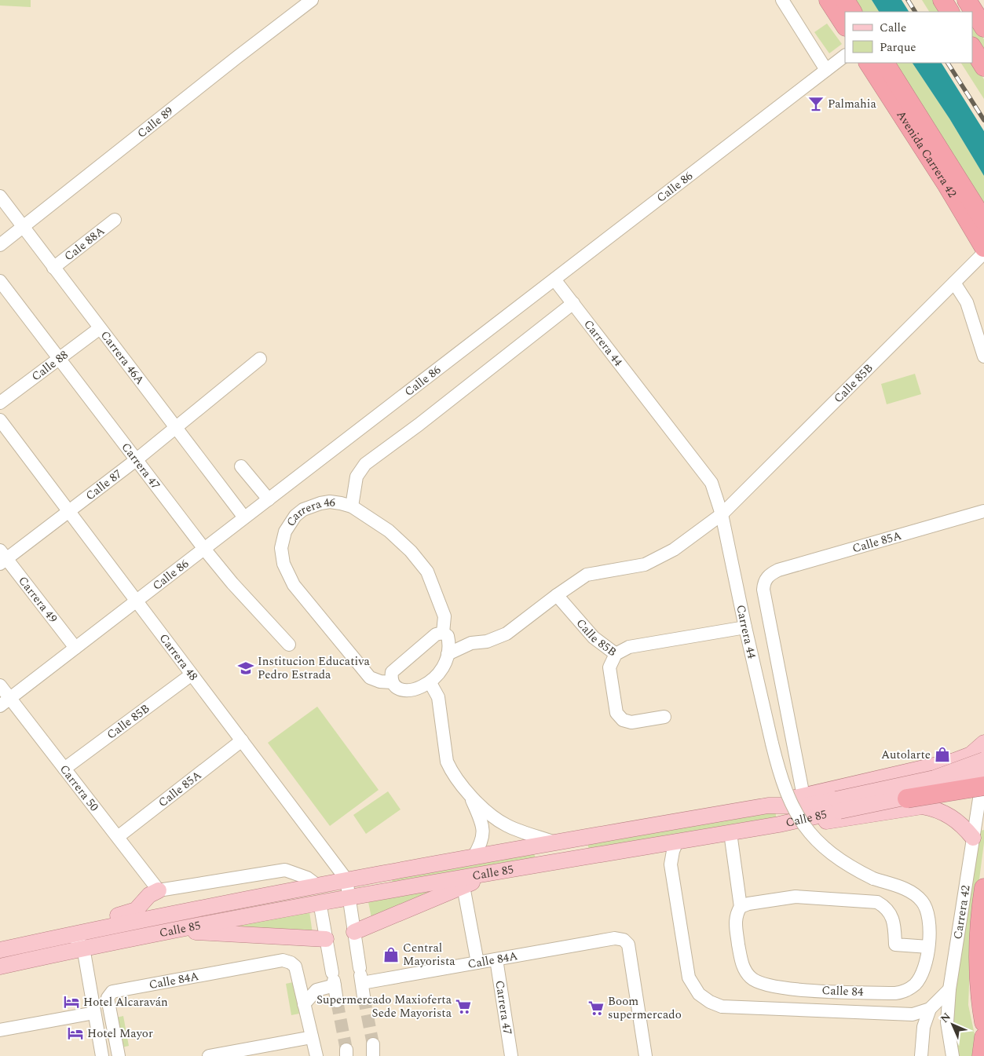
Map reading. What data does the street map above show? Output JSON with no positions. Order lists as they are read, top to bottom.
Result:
{
  "streets": {
    "highway": ["Avenida Carrera 42"],
    "main road": ["Calle 85"],
    "street": [
      "Calle 89",
      "Calle 86",
      "Cale 88A",
      "Carrera 44",
      "Carrera 46A",
      "Calle 88",
      "Calle 85B",
      "Carrera 47",
      "Calle 87",
      "Carrera 46",
      "Calle 85A",
      "Carrera 49",
      "Carrera 48",
      "Carrera 50",
      "Carrera 42",
      "Calle 84A",
      "Calle 84"
    ]
  },
  "crossings": [
    ["Calle 89", "Carrera 46A"],
    ["Calle 86", "Carrera 44"],
    ["Calle 86", "Carrera 46A"],
    ["Calle 86", "Carrera 47"],
    ["Calle 86", "Carrera 49"],
    ["Calle 86", "Carrera 48"],
    ["Calle 86", "Carrera 50"],
    ["Cale 88A", "Carrera 46A"],
    ["Carrera 44", "Calle 85B"],
    ["Carrera 44", "Calle 85A"],
    ["Carrera 44", "Calle 85"],
    ["Carrera 44", "Calle 84"],
    ["Carrera 46A", "Calle 88"],
    ["Carrera 46A", "Calle 87"],
    ["Calle 88", "Carrera 47"],
    ["Calle 85B", "Carrera 48"],
    ["Calle 85B", "Carrera 50"],
    ["Carrera 47", "Calle 87"],
    ["Carrera 47", "Calle 84A"],
    ["Calle 87", "Carrera 49"],
    ["Calle 87", "Carrera 48"],
    ["Calle 85A", "Carrera 48"],
    ["Calle 85A", "Carrera 50"],
    ["Carrera 48", "Calle 85"],
    ["Carrera 48", "Calle 84A"],
    ["Calle 85", "Carrera 42"]
  ],
  "places": {
    "bar": ["Palmahia"],
    "school or university": ["Institucion Educativa Pedro Estrada"],
    "shop": ["Autolarte", "Central Mayorista"],
    "hotel": ["Hotel Alcaraván", "Hotel Mayor"],
    "supermarket": ["Supermercado Maxioferta Sede Mayorista", "Boom supermercado"]
  },
  "legend": ["Calle", "Parque"],
  "north": "top left"
}
